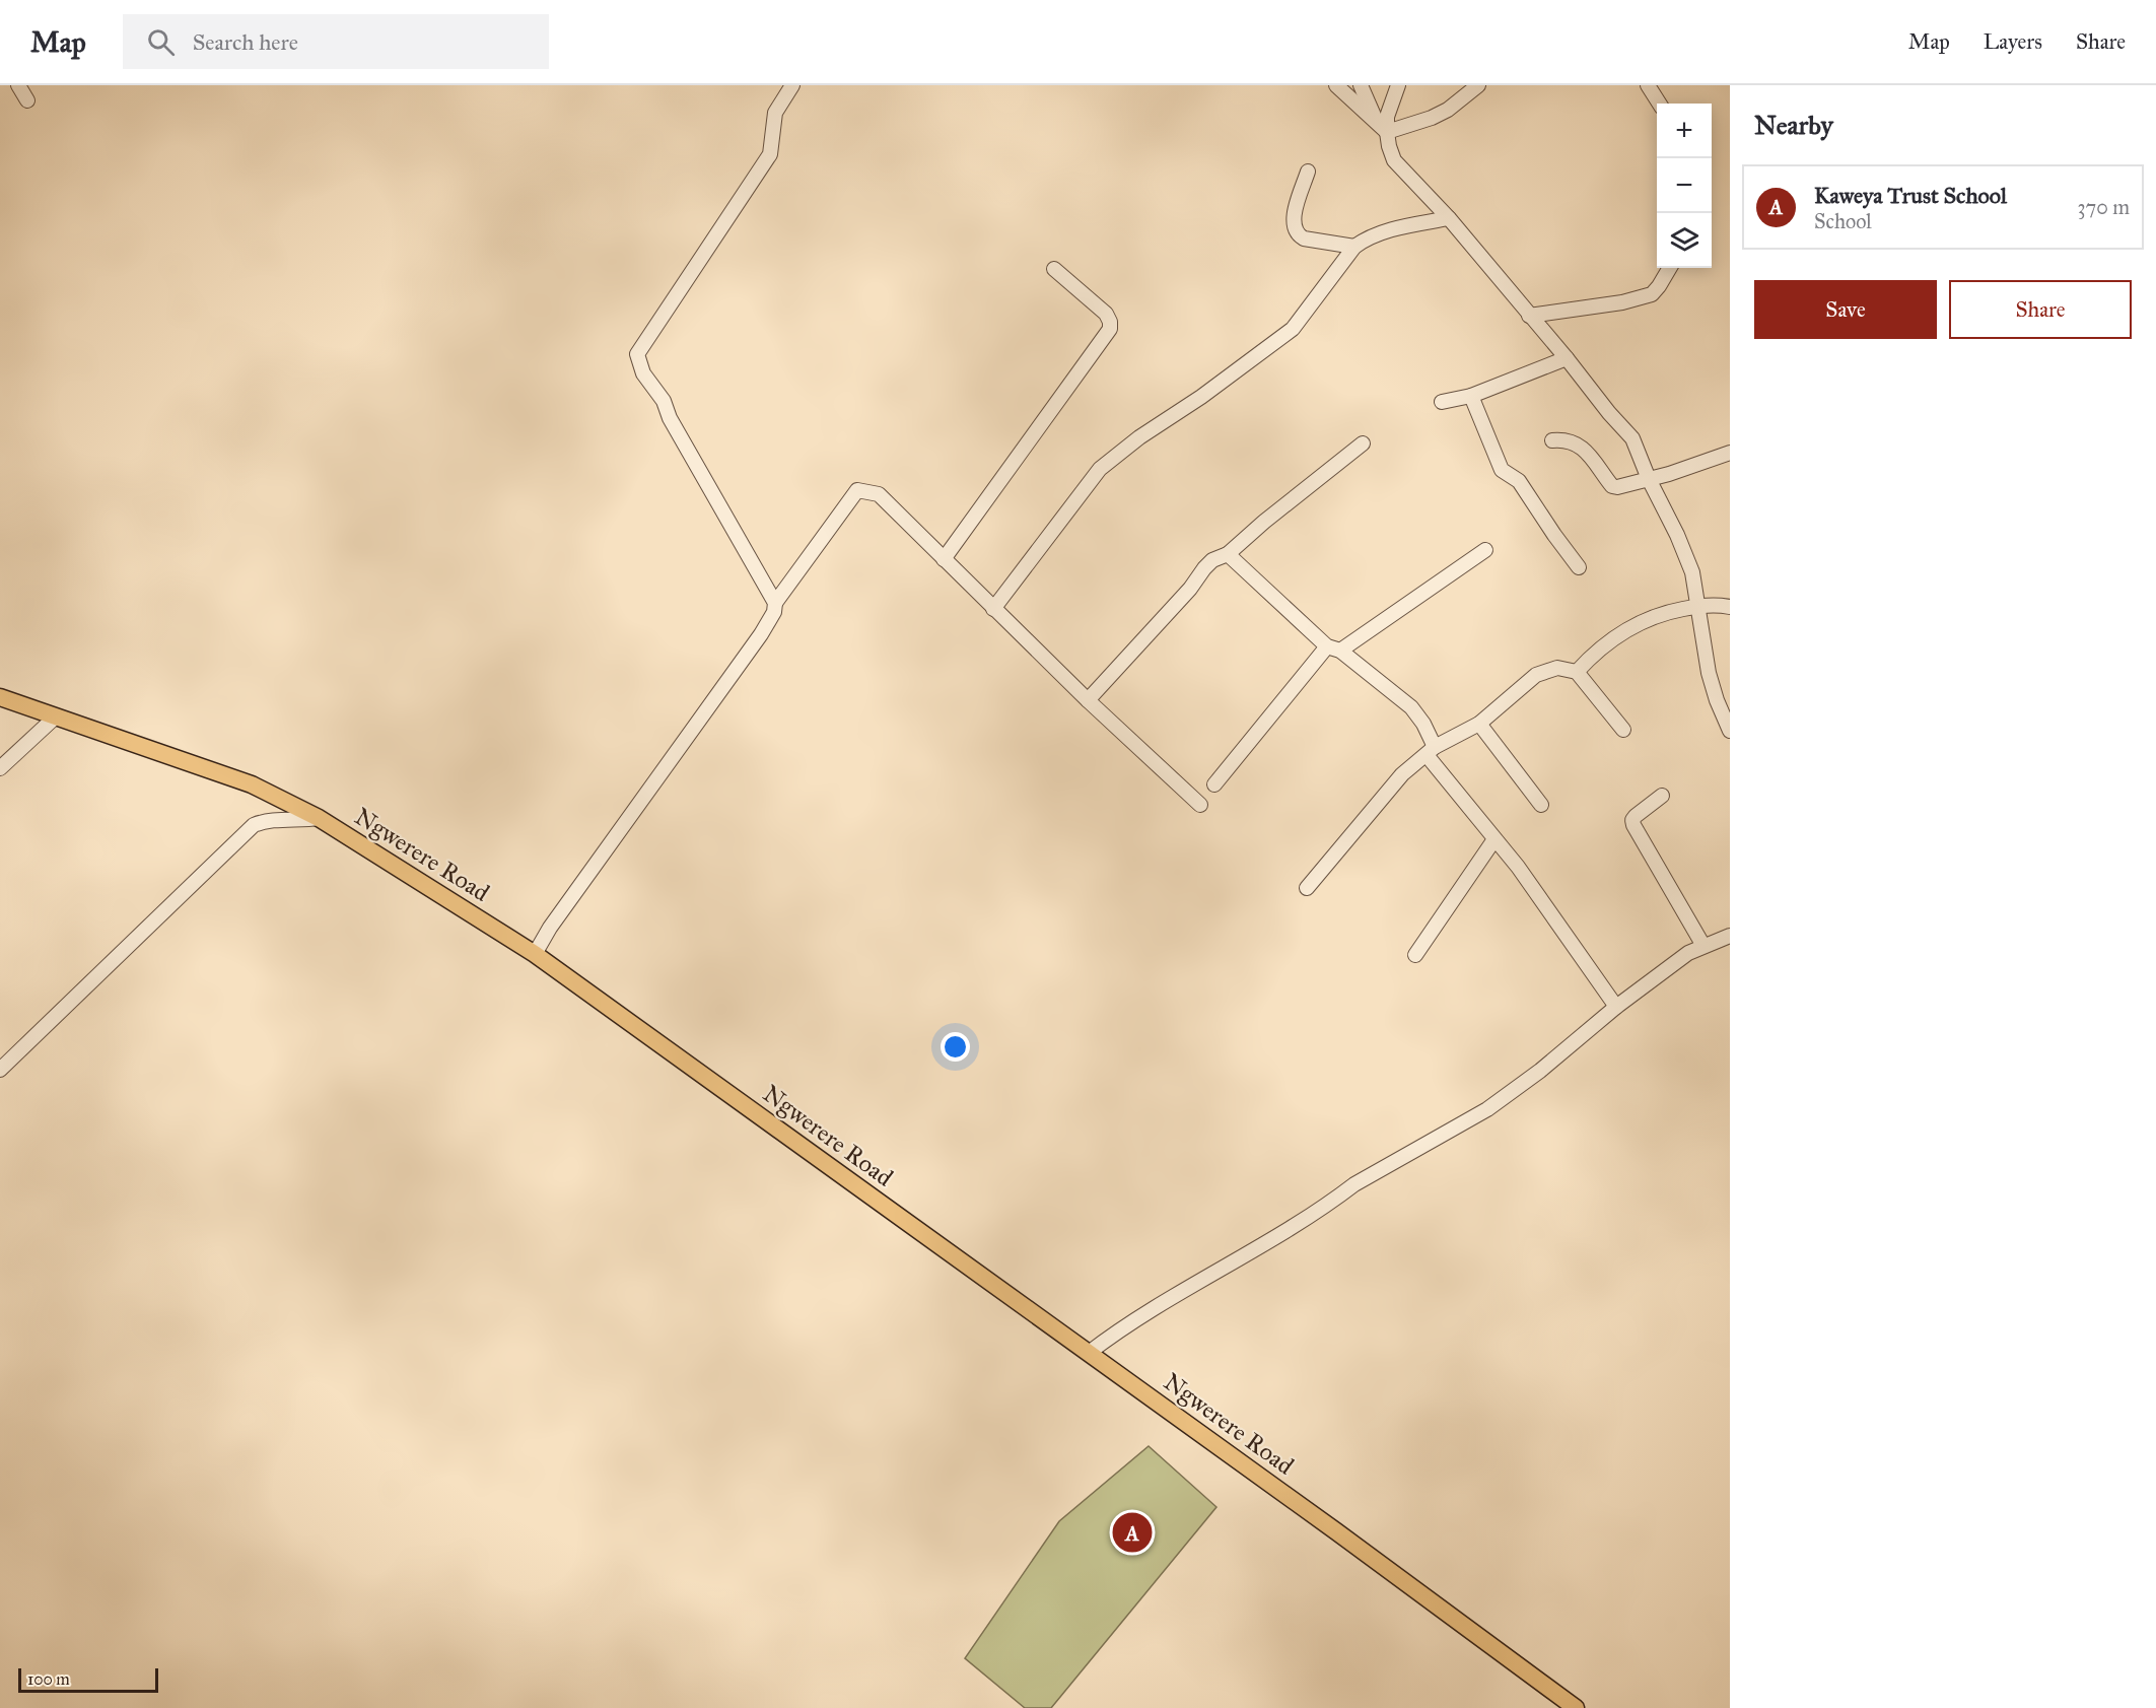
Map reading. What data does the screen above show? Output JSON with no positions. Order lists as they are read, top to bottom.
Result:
{
  "streets": {
    "main road": ["Ngwerere Road"]
  },
  "scale_bar": "100 m",
  "page": {
    "header": "Map",
    "search": "Search here",
    "nav": ["Map", "Layers", "Share"],
    "heading": "Nearby",
    "map_buttons": ["+", "−"],
    "list": [
      {
        "mark": "A",
        "name": "Kaweya Trust School",
        "note": "School",
        "value": "370 m"
      }
    ],
    "buttons": ["Save", "Share"],
    "pins": "A",
    "scale": "100 m"
  }
}
